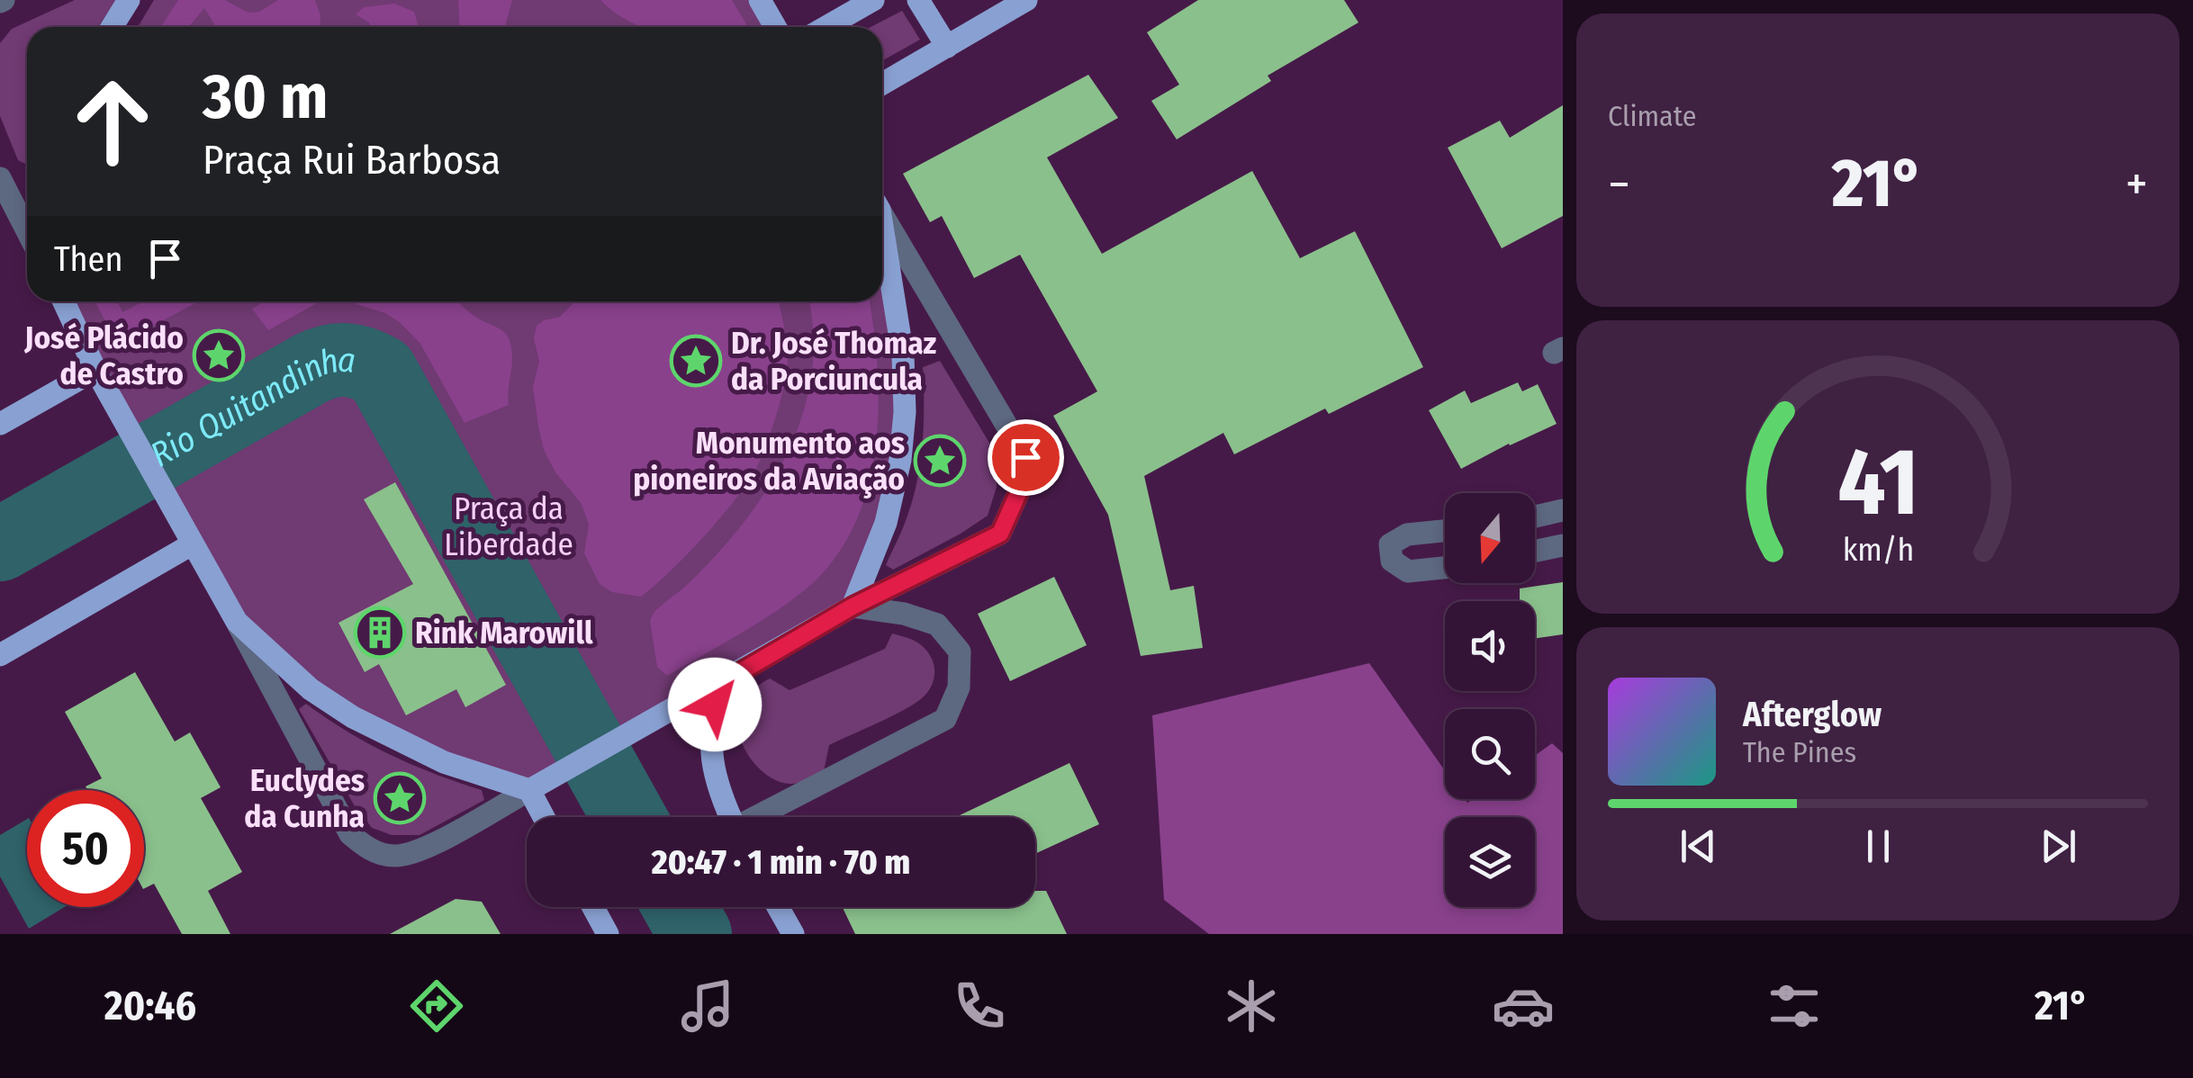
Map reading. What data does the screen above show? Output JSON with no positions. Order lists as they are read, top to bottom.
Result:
{
  "water": ["Rio Quitandinha"],
  "parks": ["Praça da Liberdade"],
  "places": {
    "place": [
      "José Plácido de Castro",
      "Dr. José Thomaz da Porciuncula",
      "Monumento aos pioneiros da Aviação",
      "Euclydes da Cunha"
    ],
    "building": ["Rink Marowill"]
  },
  "north": "bottom",
  "page": {
    "tile": "Climate",
    "turn": ["30 m", "Praça Rui Barbosa"],
    "heat": ["−", "21°", "+"],
    "then": "Then",
    "song": ["Afterglow", "The Pines"],
    "limit": "50",
    "trip": "20:47 · 1 min · 70 m",
    "tabs": ["20:46", "21°"],
    "gauge": ["41", "km/h"]
  }
}
